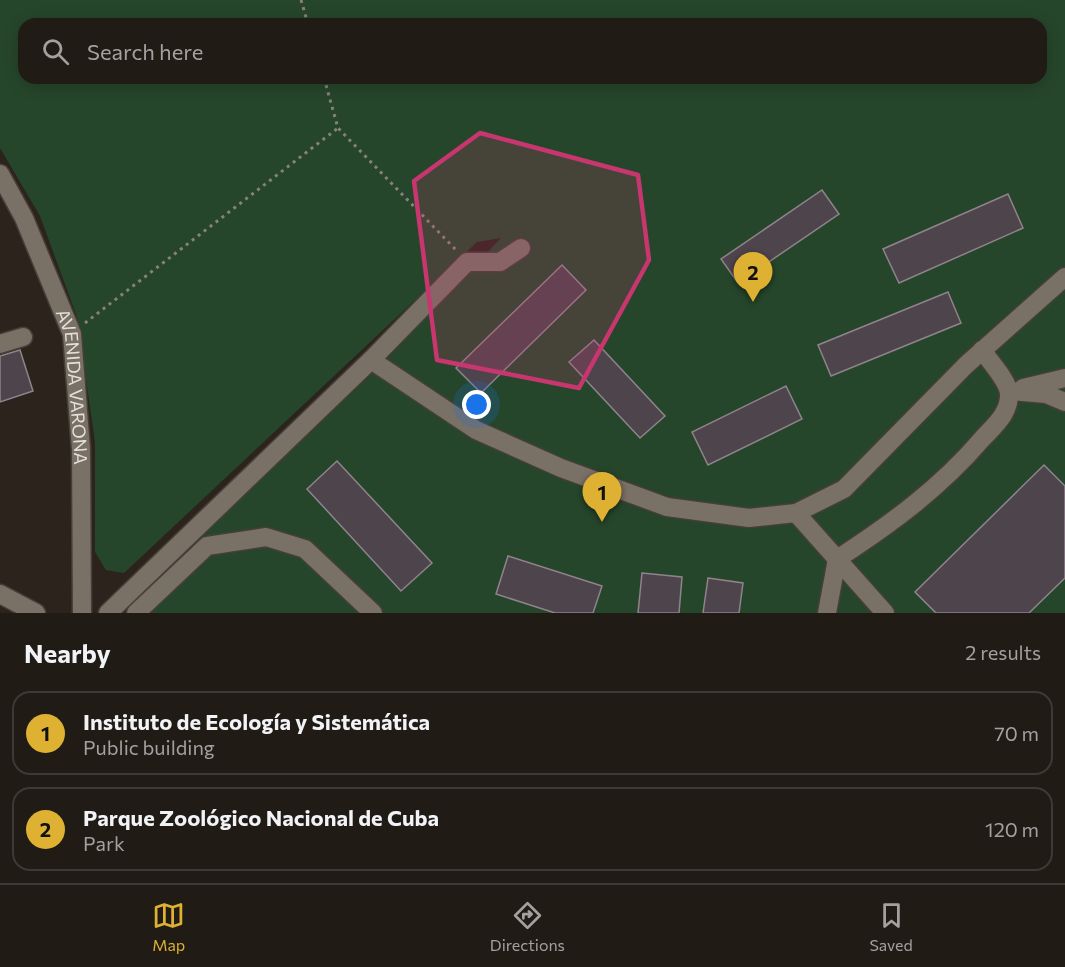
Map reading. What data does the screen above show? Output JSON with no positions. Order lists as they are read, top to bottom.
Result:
{
  "streets": {
    "street": ["AVENIDA VARONA"]
  },
  "page": {
    "search": "Search here",
    "pins": ["2", "1"],
    "heading": ["Nearby", "2 results"],
    "list": [
      {
        "mark": "1",
        "name": "Instituto de Ecología y Sistemática",
        "note": "Public building",
        "value": "70 m"
      },
      {
        "mark": "2",
        "name": "Parque Zoológico Nacional de Cuba",
        "note": "Park",
        "value": "120 m"
      }
    ],
    "nav": ["Map", "Directions", "Saved"]
  }
}
